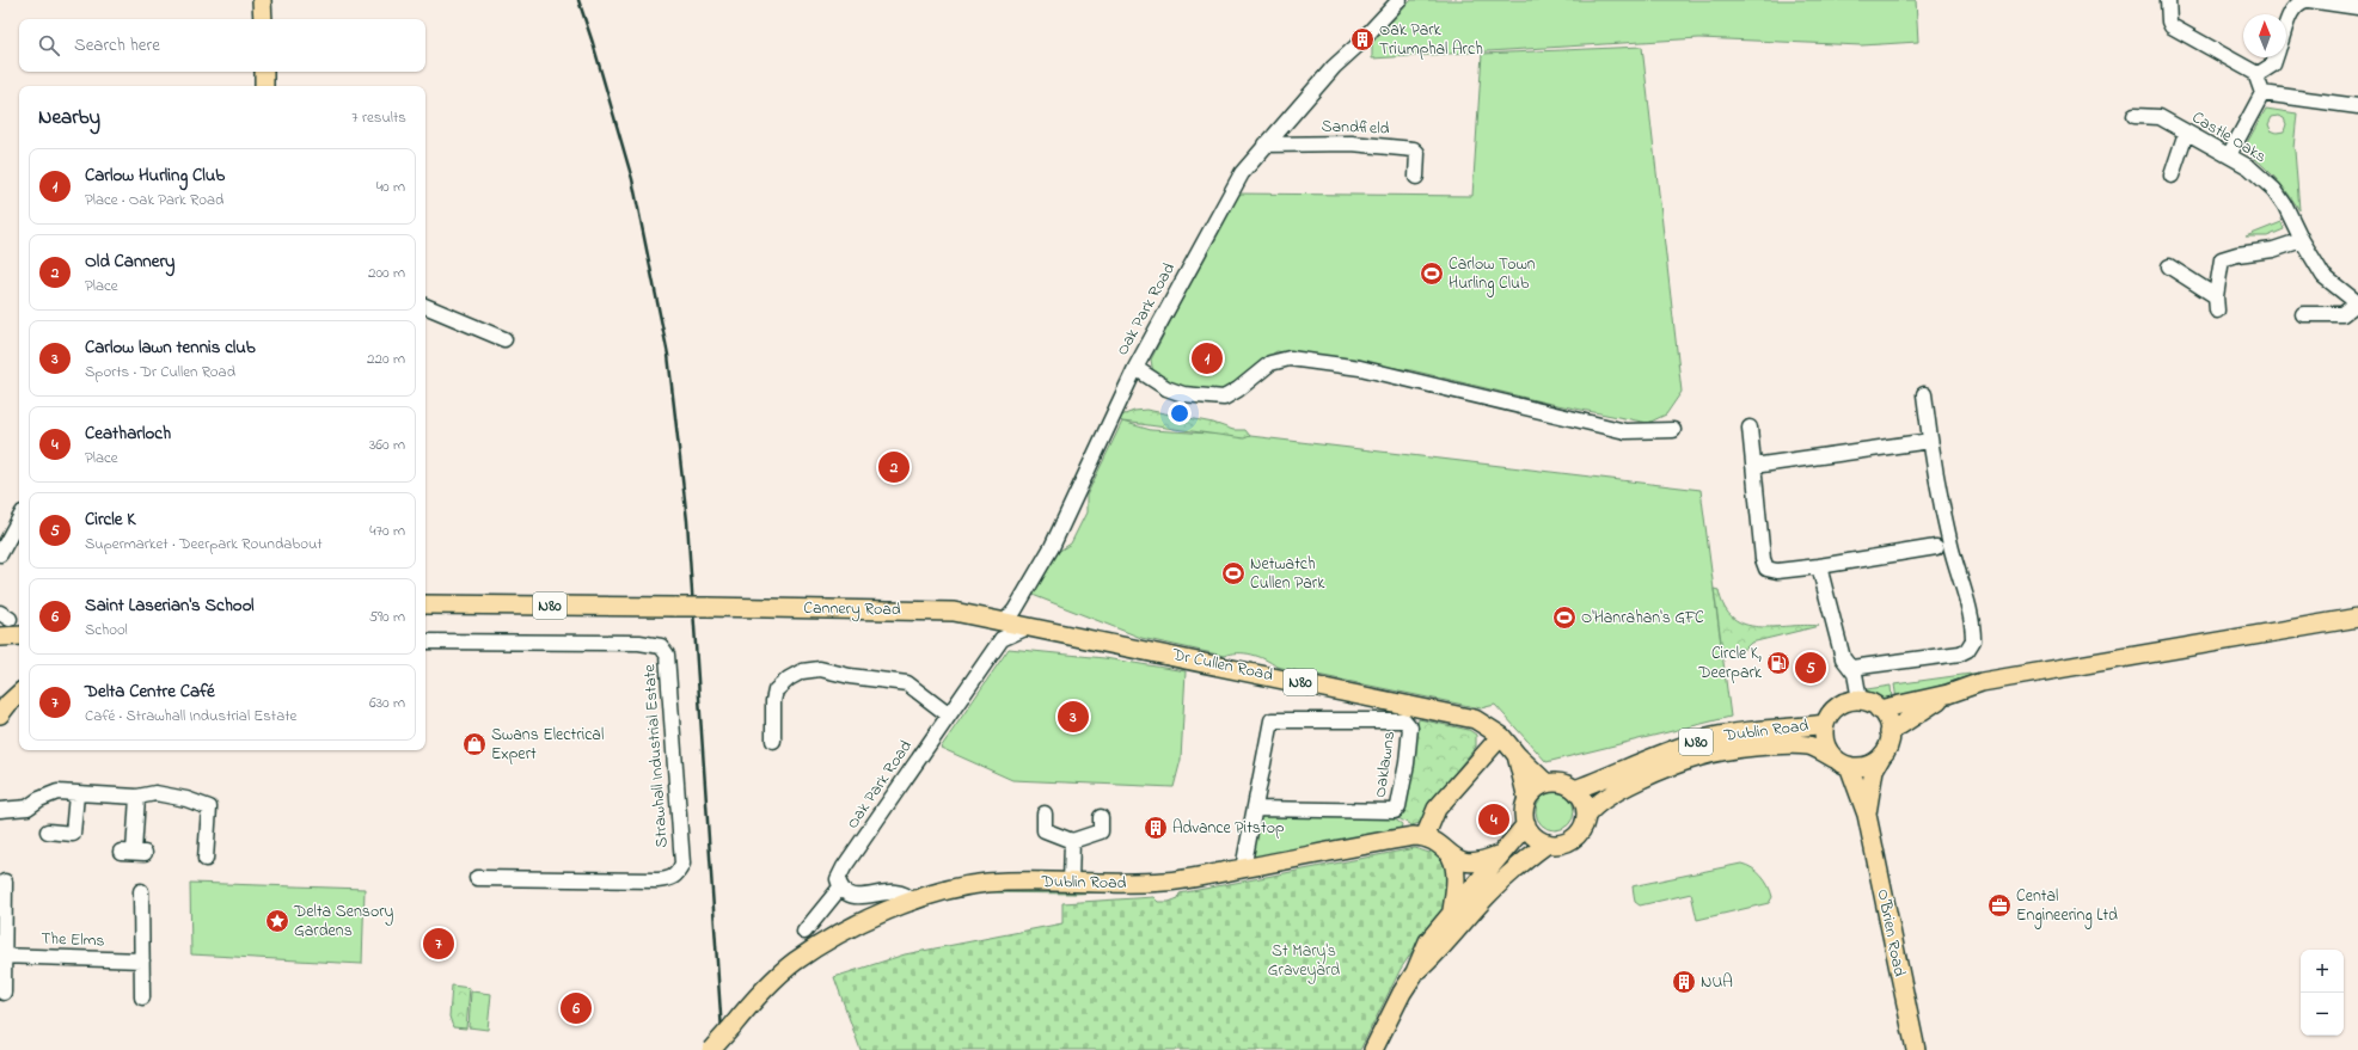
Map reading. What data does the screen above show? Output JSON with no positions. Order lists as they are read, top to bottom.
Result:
{
  "streets": {
    "main road": [
      "N80",
      "Cannery Road",
      "Dr Cullen Road",
      "Dublin Road",
      "O'Brien Road"
    ],
    "street": [
      "Sandfield",
      "Castle Oaks",
      "Oak Park Road",
      "Strawhall Industrial Estate",
      "Oaklawns",
      "The Elms"
    ]
  },
  "crossings": [
    ["Sandfield", "Oak Park Road"],
    ["Oak Park Road", "N80"],
    ["Oak Park Road", "Cannery Road"],
    ["N80", "Cannery Road"],
    ["N80", "Dr Cullen Road"],
    ["N80", "Dublin Road"],
    ["Dublin Road", "Oaklawns"],
    ["Dublin Road", "O'Brien Road"]
  ],
  "parks": ["St Mary's Graveyard"],
  "places": {
    "building": ["Oak Park Triumphal Arch", "Advance Pitstop", "NUA"],
    "sports": ["Carlow Town Hurling Club", "Netwatch Cullen Park", "O'Hanrahan's GFC"],
    "fuel station": ["Circle K, Deerpark"],
    "shop": ["Swans Electrical Expert"],
    "office": ["Cental Engineering Ltd"],
    "place": ["Delta Sensory Gardens"]
  },
  "north": "top",
  "page": {
    "search": "Search here",
    "heading": ["Nearby", "7 results"],
    "list": [
      {
        "mark": "1",
        "name": "Carlow Hurling Club",
        "note": "Place · Oak Park Road",
        "value": "40 m"
      },
      {
        "mark": "2",
        "name": "Old Cannery",
        "note": "Place",
        "value": "200 m"
      },
      {
        "mark": "3",
        "name": "Carlow lawn tennis club",
        "note": "Sports · Dr Cullen Road",
        "value": "220 m"
      },
      {
        "mark": "4",
        "name": "Ceatharloch",
        "note": "Place",
        "value": "360 m"
      },
      {
        "mark": "5",
        "name": "Circle K",
        "note": "Supermarket · Deerpark Roundabout",
        "value": "470 m"
      },
      {
        "mark": "6",
        "name": "Saint Laserian's School",
        "note": "School",
        "value": "590 m"
      },
      {
        "mark": "7",
        "name": "Delta Centre Café",
        "note": "Café · Strawhall Industrial Estate",
        "value": "630 m"
      }
    ],
    "pins": [
      "1",
      "2",
      "5",
      "3",
      "4",
      "7",
      "6"
    ],
    "map_buttons": ["+", "−"]
  }
}
